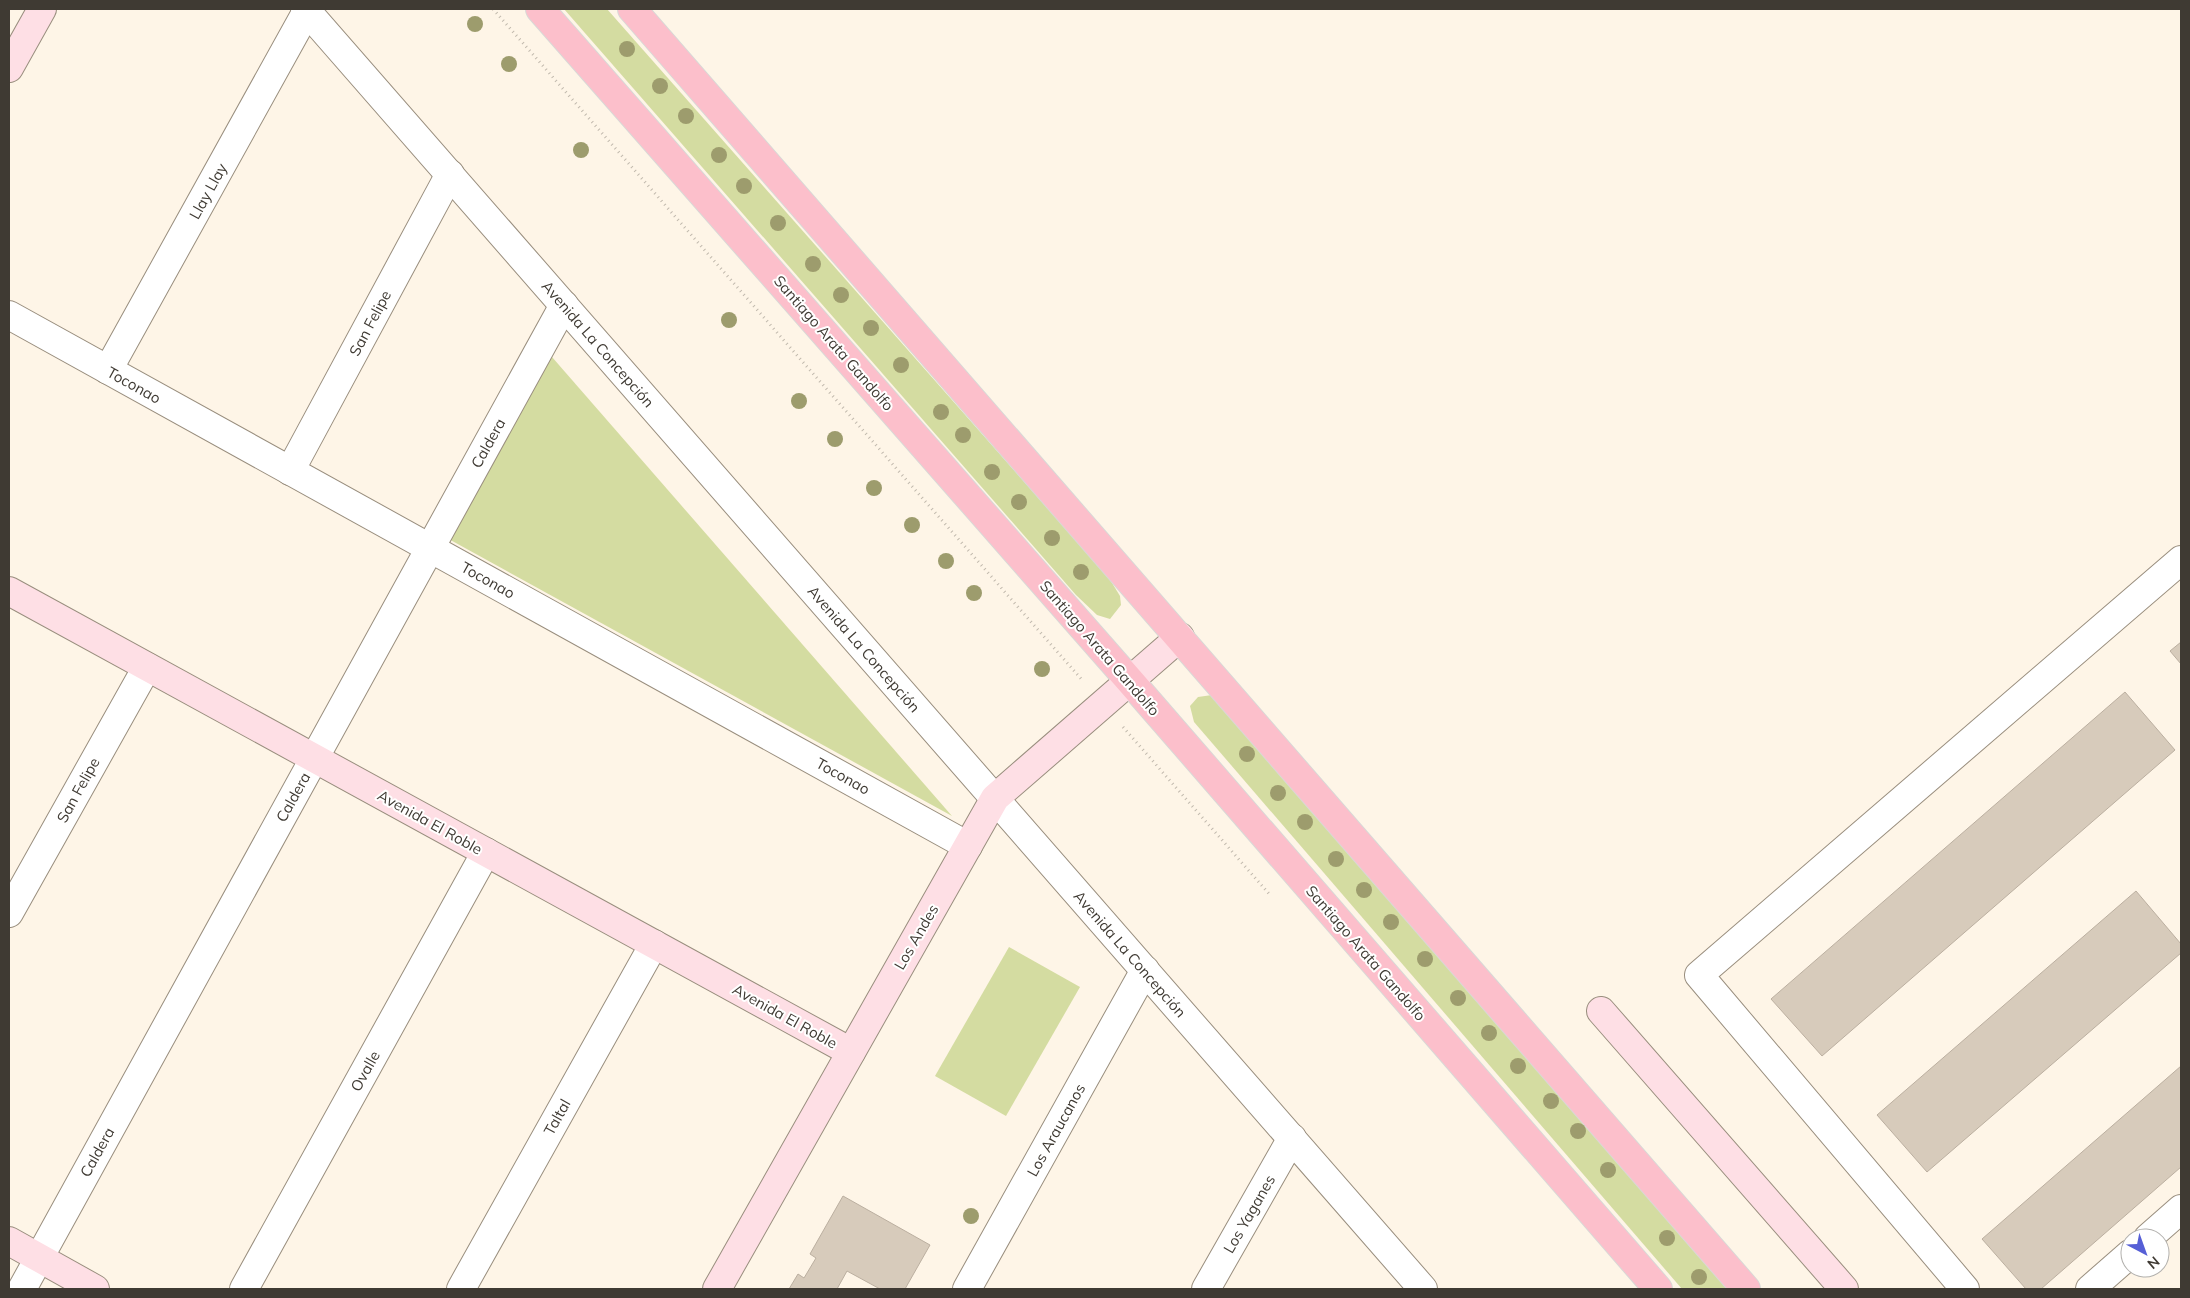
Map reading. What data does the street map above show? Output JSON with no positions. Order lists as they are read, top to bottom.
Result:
{
  "streets": {
    "main road": ["Santiago Arata Gandolfo"],
    "street": [
      "Llay Llay",
      "San Felipe",
      "Avenida La Concepción",
      "Toconao",
      "Caldera",
      "Avenida El Roble",
      "Los Andes",
      "Ovalle",
      "Taltal",
      "Los Araucanos",
      "Los Yaganes"
    ]
  },
  "crossings": [
    ["Llay Llay", "Avenida La Concepción"],
    ["Llay Llay", "Toconao"],
    ["San Felipe", "Avenida La Concepción"],
    ["San Felipe", "Toconao"],
    ["San Felipe", "Avenida El Roble"],
    ["Santiago Arata Gandolfo", "Los Andes"],
    ["Avenida La Concepción", "Caldera"],
    ["Avenida La Concepción", "Los Andes"],
    ["Avenida La Concepción", "Los Araucanos"],
    ["Avenida La Concepción", "Los Yaganes"],
    ["Toconao", "Caldera"],
    ["Toconao", "Los Andes"],
    ["Caldera", "Avenida El Roble"],
    ["Avenida El Roble", "Los Andes"],
    ["Avenida El Roble", "Ovalle"],
    ["Avenida El Roble", "Taltal"]
  ],
  "north": "bottom right"
}
